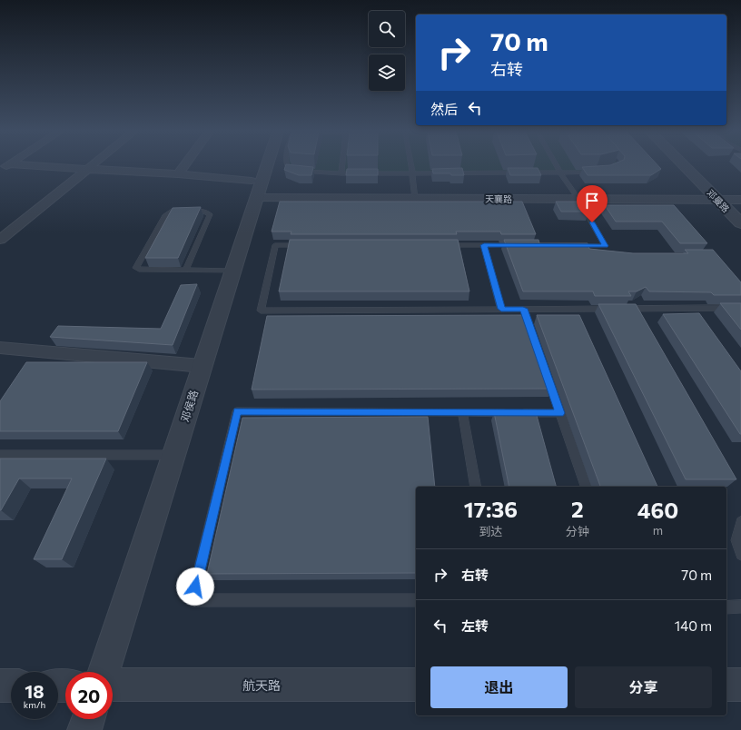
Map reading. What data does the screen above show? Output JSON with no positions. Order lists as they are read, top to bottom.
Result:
{
  "streets": {
    "street": [
      "天襄路",
      "邓曼路",
      "邓侯路",
      "航天路"
    ]
  },
  "crossings": [
    ["天襄路", "邓曼路"],
    ["天襄路", "邓侯路"]
  ],
  "page": {
    "turn": ["70 m", "右转"],
    "then": "然后",
    "eta": [
      "17:36",
      "到达",
      "2",
      "分钟",
      "460",
      "m"
    ],
    "list": [
      {
        "name": "右转",
        "value": "70 m"
      },
      {
        "name": "左转",
        "value": "140 m"
      }
    ],
    "buttons": ["退出", "分享"],
    "speed": "18 km/h",
    "limit": "20"
  }
}
